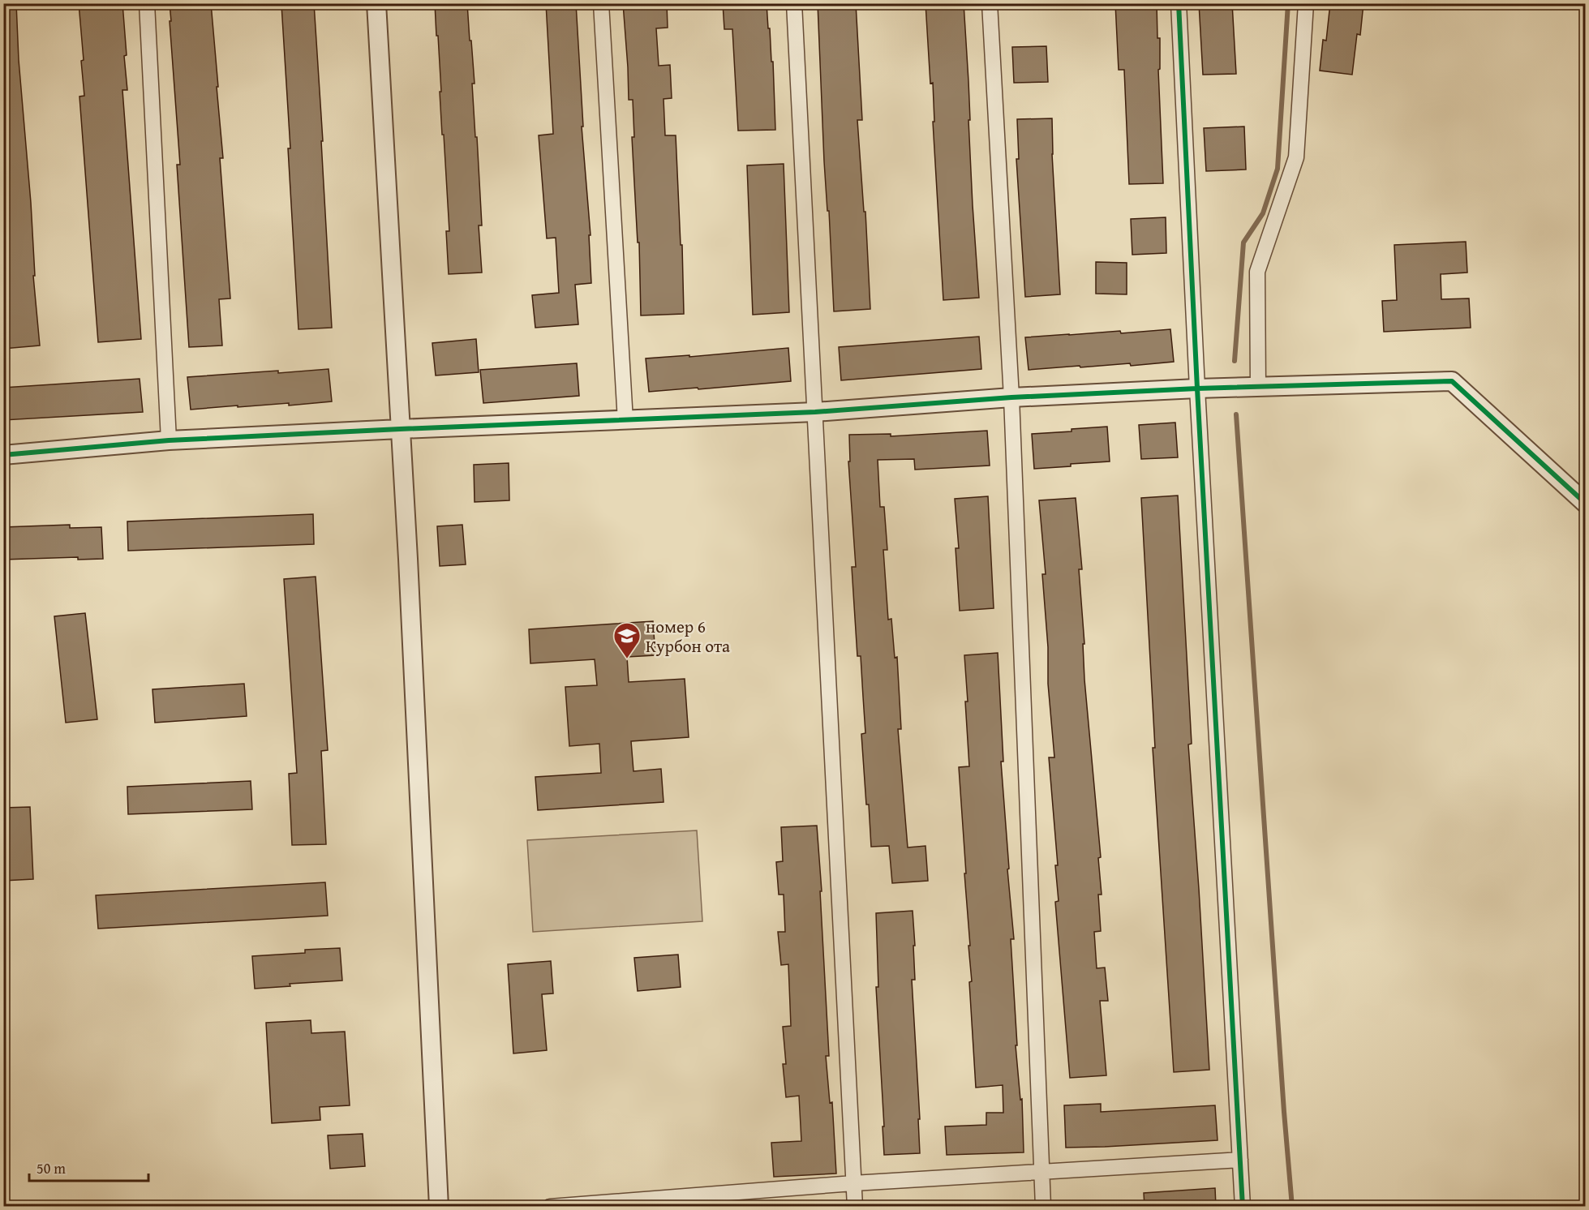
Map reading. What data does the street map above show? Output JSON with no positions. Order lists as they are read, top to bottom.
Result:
{
  "places": {
    "school or university": ["номер 6 Курбон ота"]
  },
  "scale_bar": "50 m"
}
